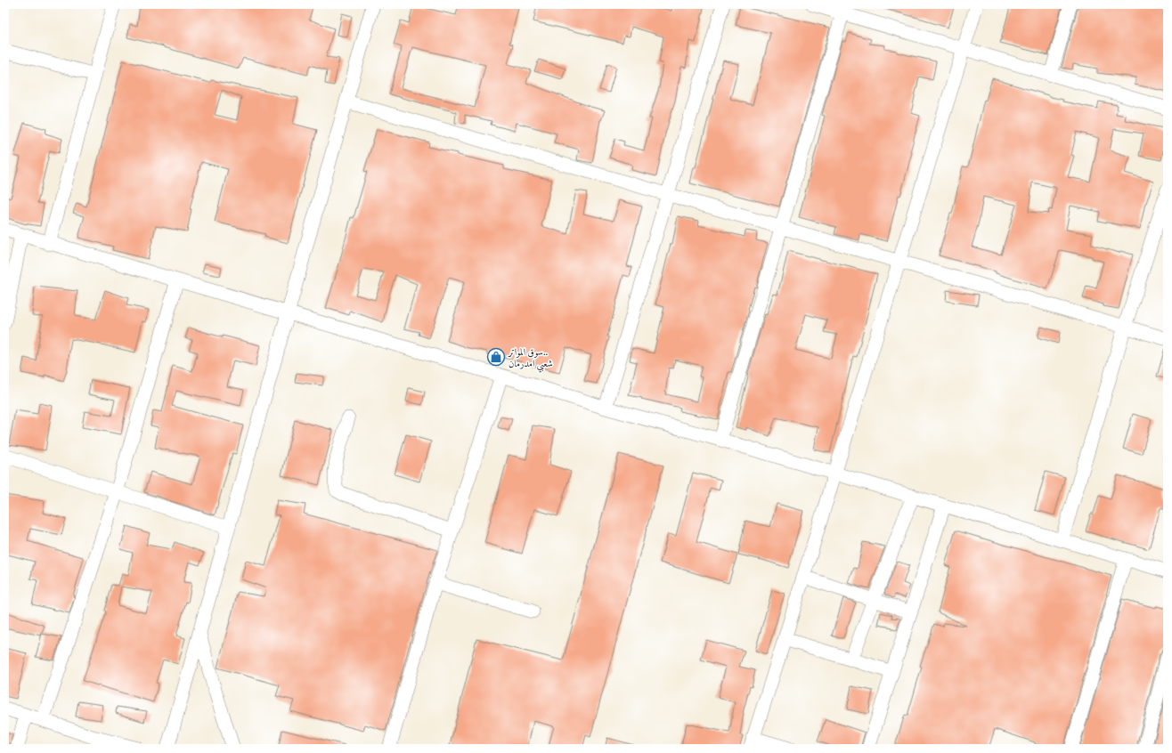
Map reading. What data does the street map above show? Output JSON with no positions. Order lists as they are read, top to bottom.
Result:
{
  "places": {
    "shop": ["سوق المواتر.. شعبي امدرمان"]
  }
}
